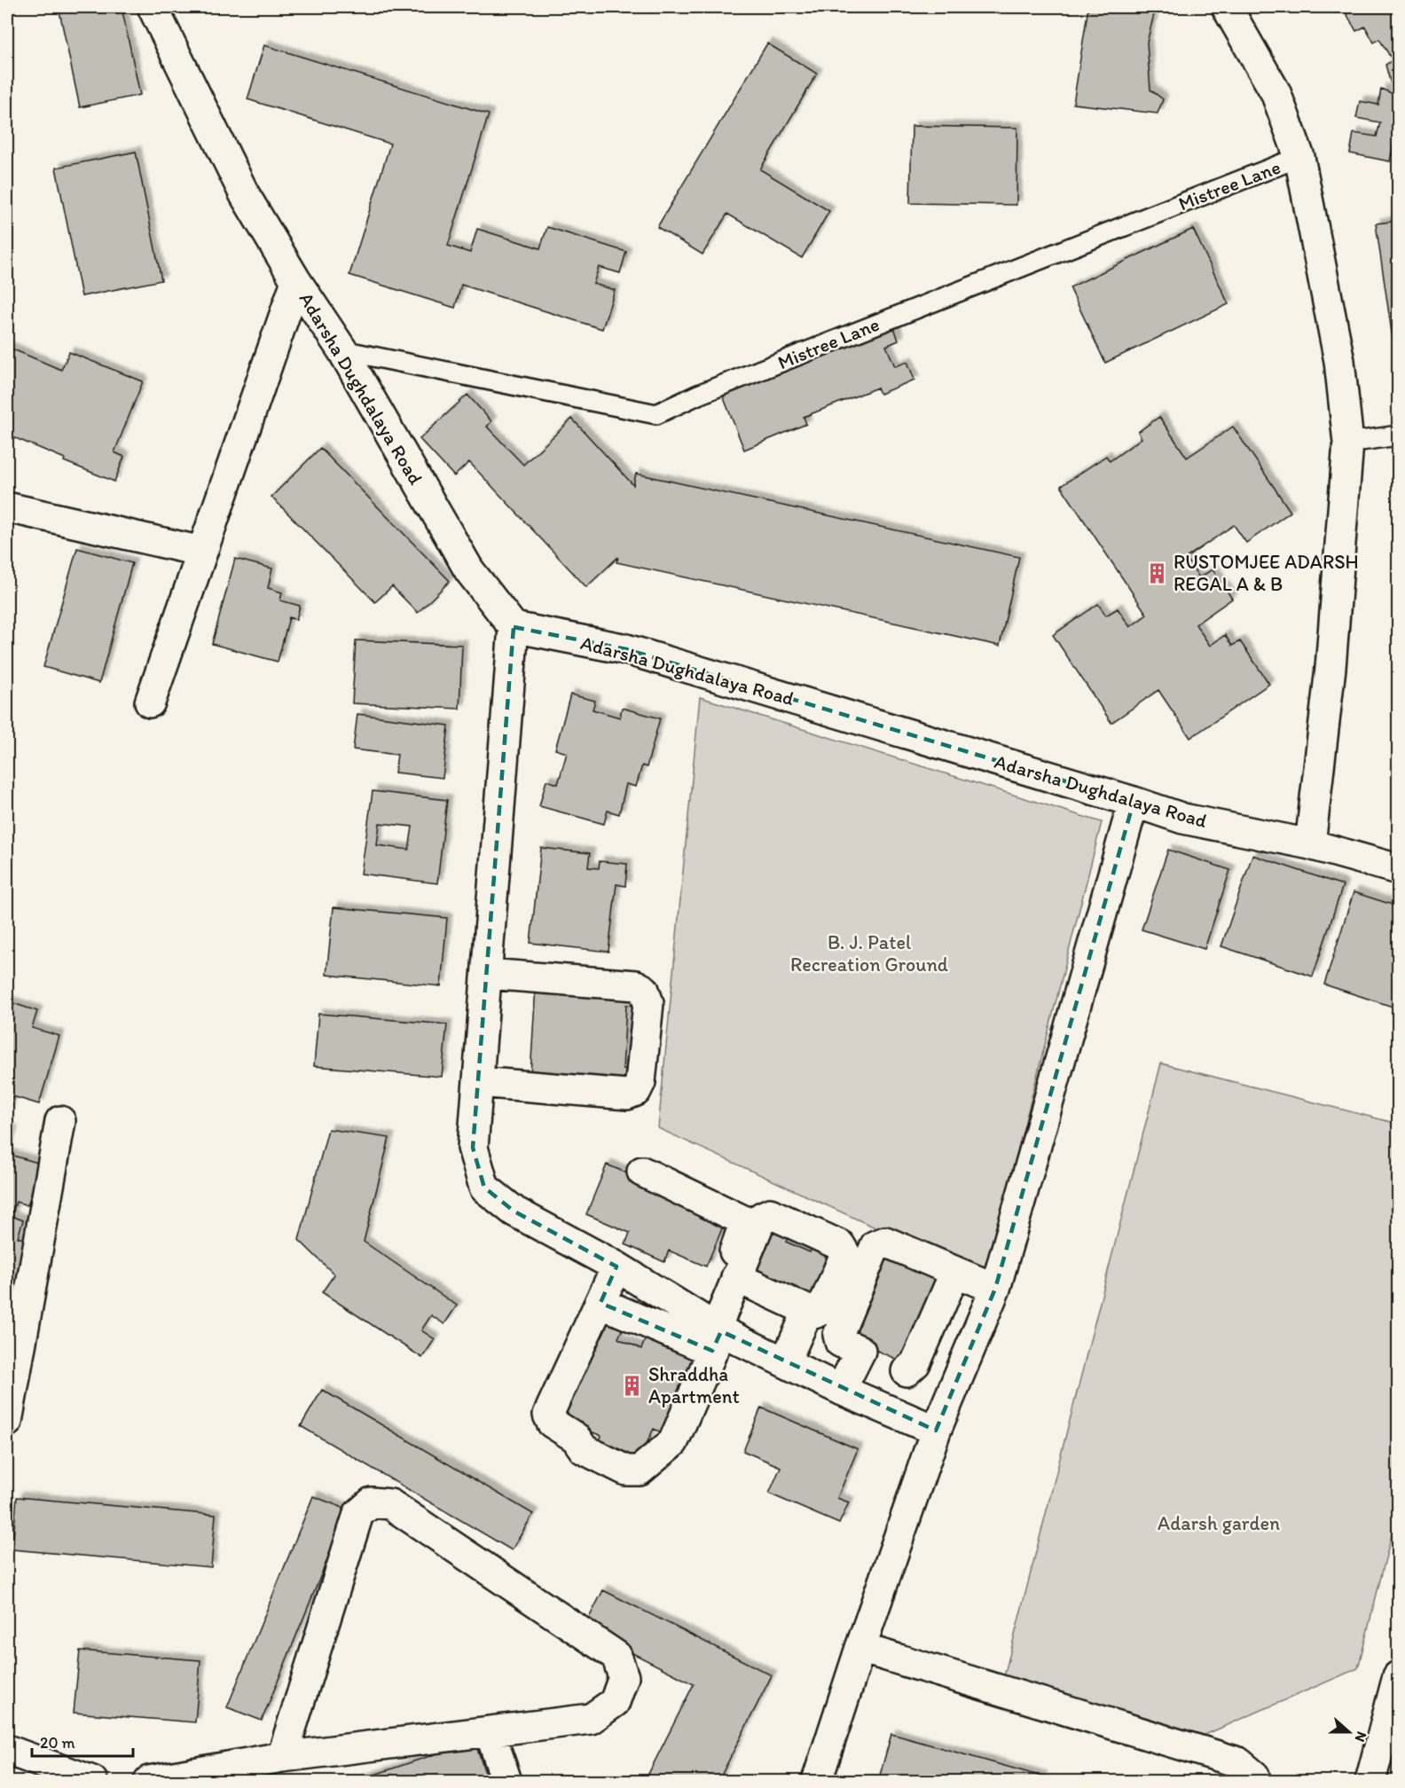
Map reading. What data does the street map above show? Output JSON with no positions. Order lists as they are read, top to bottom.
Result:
{
  "streets": {
    "street": ["Adarsha Dughdalaya Road"],
    "lane": ["Mistree Lane"]
  },
  "crossings": [
    ["Mistree Lane", "Adarsha Dughdalaya Road"]
  ],
  "parks": ["B. J. Patel Recreation Ground", "Adarsh garden"],
  "places": {
    "building": ["RUSTOMJEE ADARSH REGAL A & B", "Shraddha Apartment"]
  },
  "scale_bar": "20 m",
  "north": "right"
}
